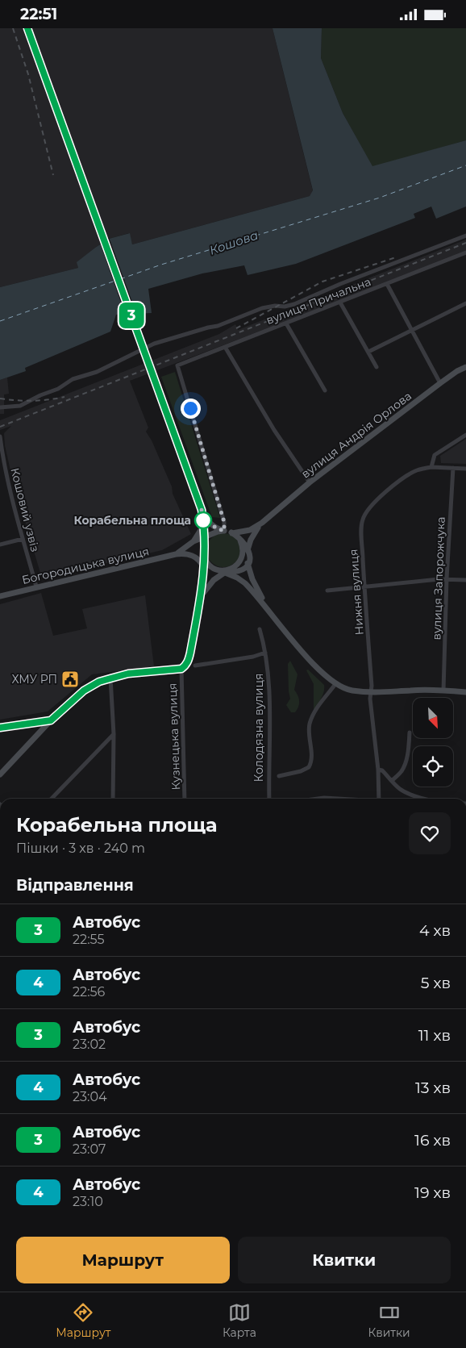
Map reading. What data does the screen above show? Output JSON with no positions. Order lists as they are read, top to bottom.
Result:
{
  "streets": {
    "street": [
      "вулиця Причальна",
      "вулиця Андрія Орлова",
      "Кошовий узвіз",
      "Богородицька вулиця",
      "вулиця Запорожчука",
      "Нижня вулиця",
      "Колодязна вулиця",
      "Кузнецька вулиця"
    ]
  },
  "crossings": [
    ["вулиця Причальна", "вулиця Андрія Орлова"],
    ["вулиця Причальна", "Богородицька вулиця"],
    ["вулиця Андрія Орлова", "Богородицька вулиця"],
    ["Кошовий узвіз", "Богородицька вулиця"],
    ["вулиця Запорожчука", "Нижня вулиця"]
  ],
  "water": ["Кошова"],
  "places": {
    "other": ["Корабельна площа"],
    "public building": ["ХМУ РП"]
  },
  "lines": ["bus line 3"],
  "north": "bottom right",
  "page": {
    "status": "22:51",
    "on_map": "3",
    "heading": [
      ["Корабельна площа", "Пішки · 3 хв · 240 m"],
      "Відправлення"
    ],
    "list": [
      {
        "mark": "3",
        "name": "Автобус",
        "note": "22:55",
        "value": "4 хв"
      },
      {
        "mark": "4",
        "name": "Автобус",
        "note": "22:56",
        "value": "5 хв"
      },
      {
        "mark": "3",
        "name": "Автобус",
        "note": "23:02",
        "value": "11 хв"
      },
      {
        "mark": "4",
        "name": "Автобус",
        "note": "23:04",
        "value": "13 хв"
      },
      {
        "mark": "3",
        "name": "Автобус",
        "note": "23:07",
        "value": "16 хв"
      },
      {
        "mark": "4",
        "name": "Автобус",
        "note": "23:10",
        "value": "19 хв"
      }
    ],
    "buttons": ["Маршрут", "Квитки"],
    "tabs": ["Маршрут", "Карта", "Квитки"]
  }
}
